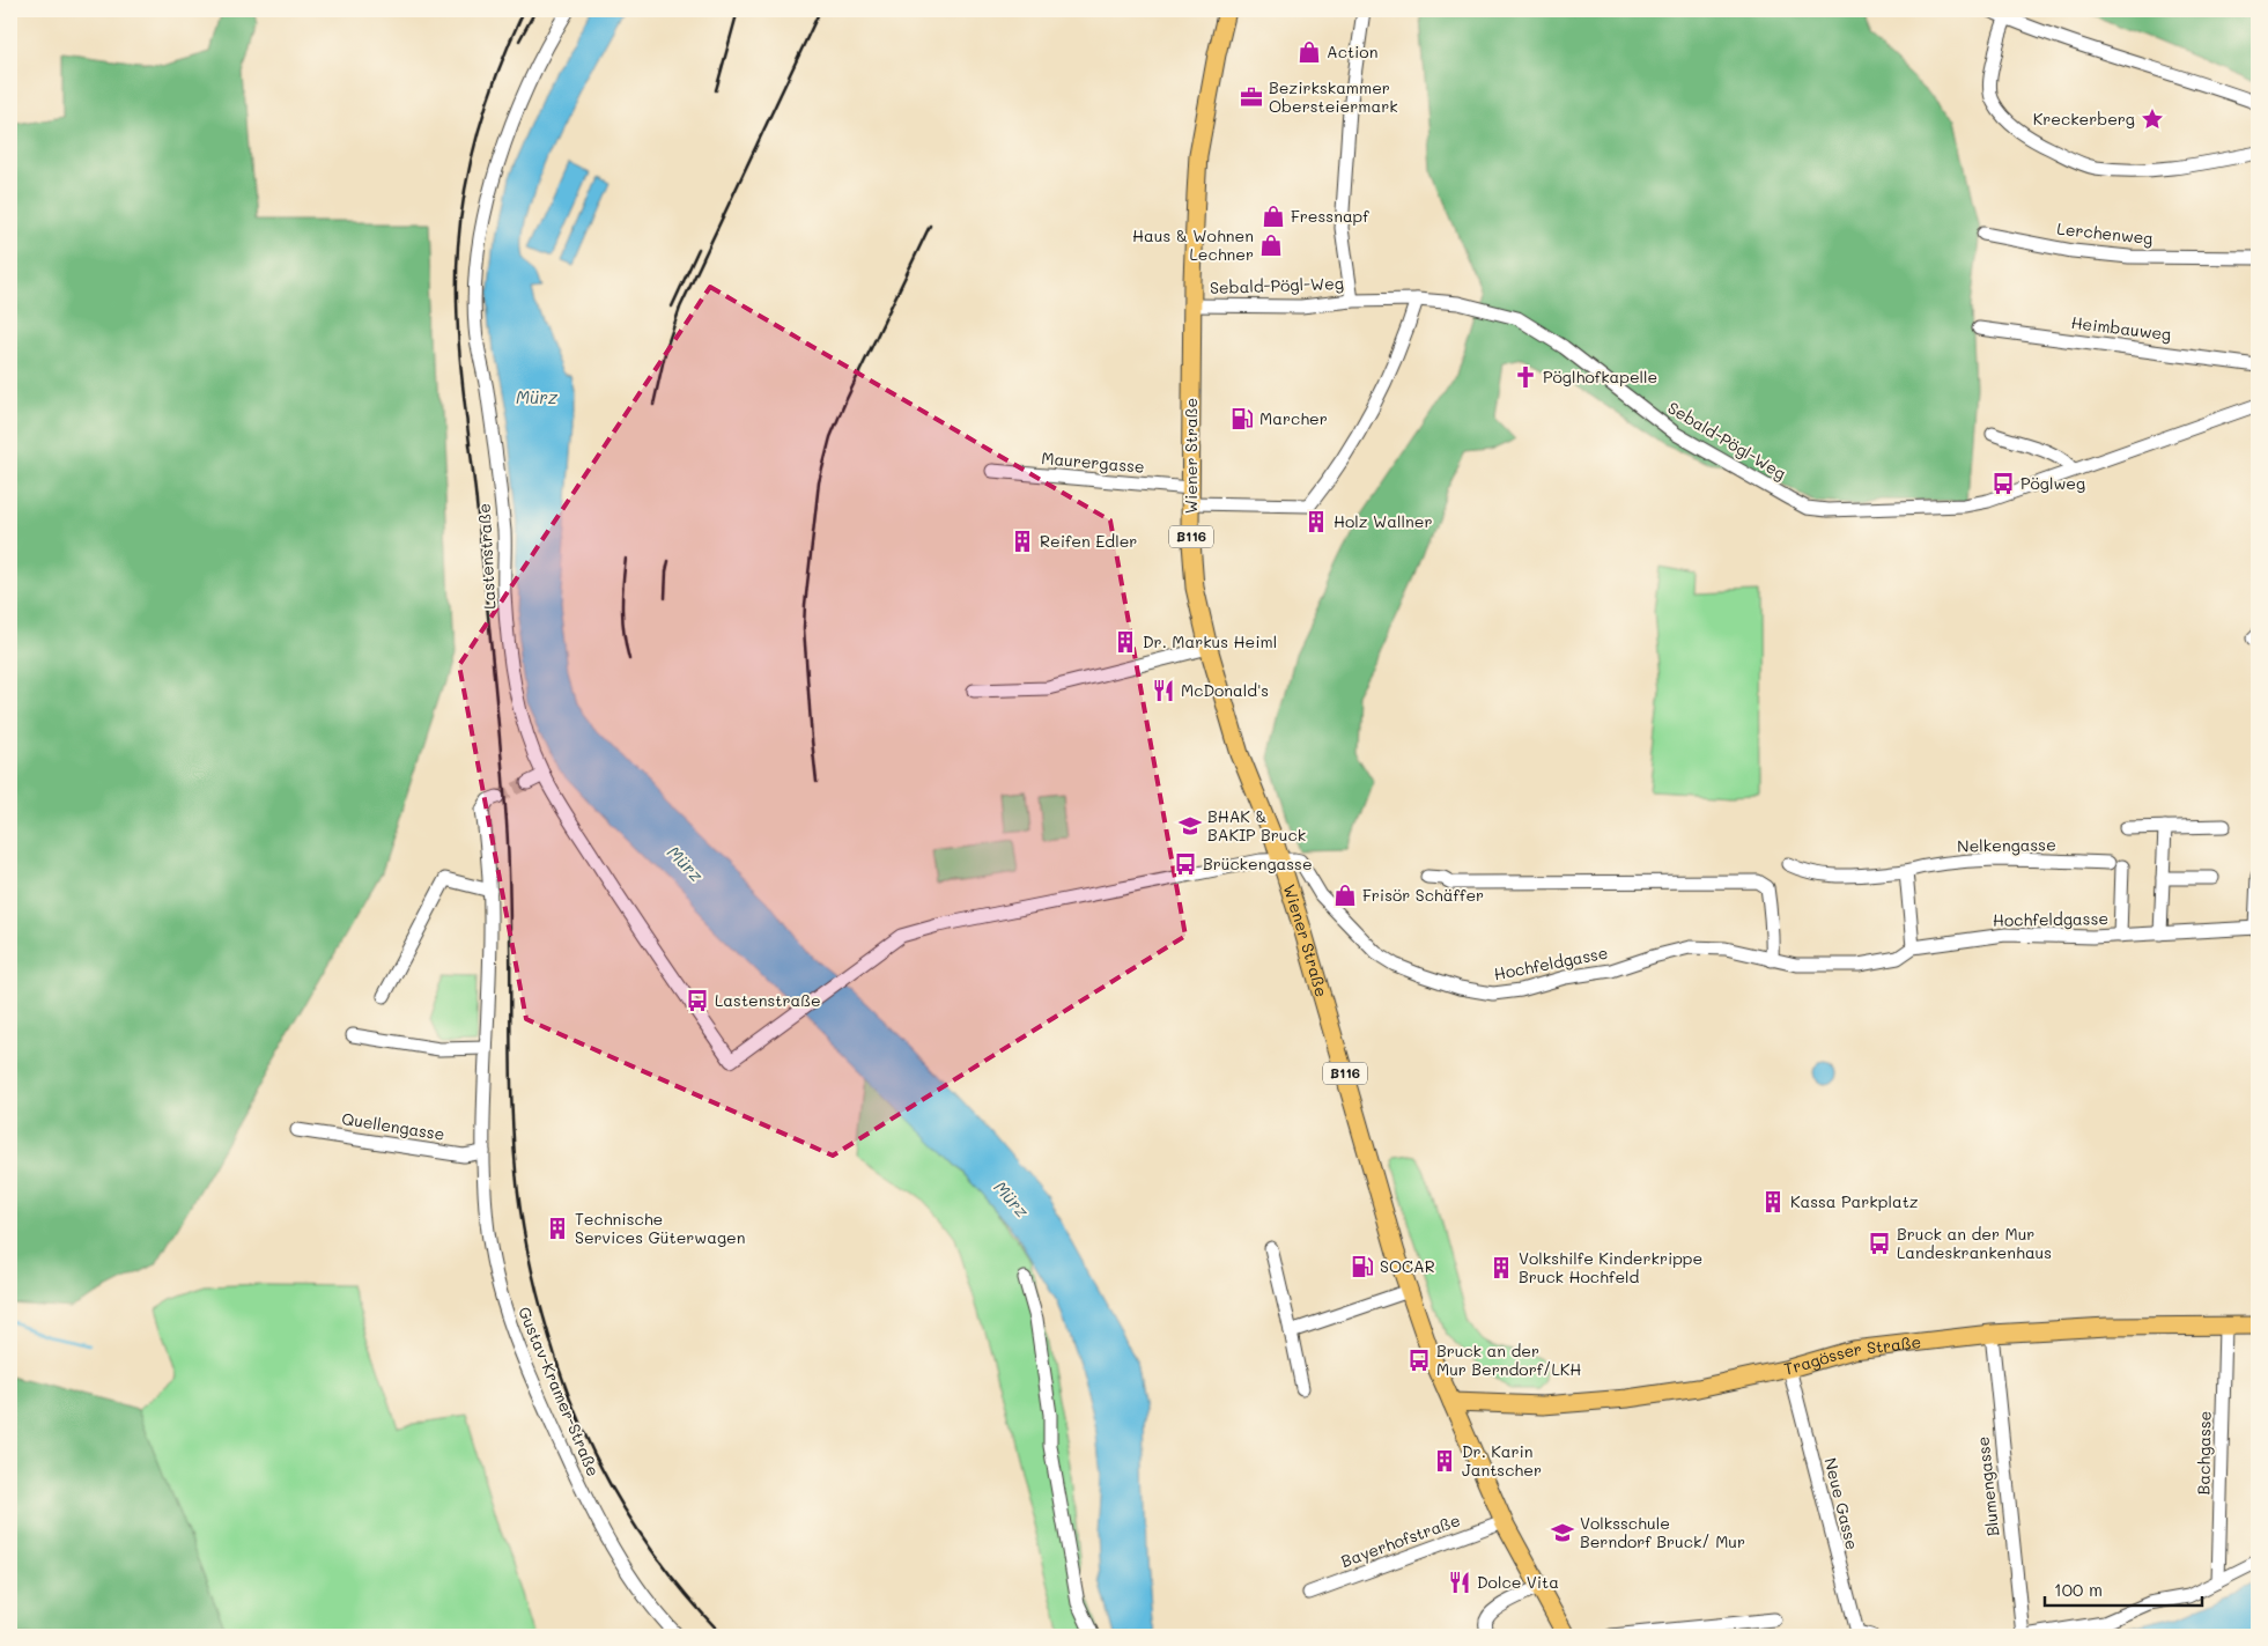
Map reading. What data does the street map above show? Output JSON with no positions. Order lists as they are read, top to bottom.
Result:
{
  "streets": {
    "main road": ["Wiener Straße", "B116", "Tragösser Straße"],
    "street": [
      "Lerchenweg",
      "Sebald-Pögl-Weg",
      "Heimbauweg",
      "Maurergasse",
      "Lastenstraße",
      "Nelkengasse",
      "Hochfeldgasse",
      "Quellengasse",
      "Gustav-Kramer-Straße",
      "Bachgasse",
      "Blumengasse",
      "Neue Gasse",
      "Bayerhofstraße"
    ]
  },
  "crossings": [
    ["Sebald-Pögl-Weg", "Wiener Straße"],
    ["Sebald-Pögl-Weg", "Maurergasse"],
    ["Wiener Straße", "Maurergasse"],
    ["Wiener Straße", "Lastenstraße"],
    ["Wiener Straße", "Hochfeldgasse"],
    ["Wiener Straße", "Tragösser Straße"],
    ["Wiener Straße", "Bayerhofstraße"],
    ["Lastenstraße", "Hochfeldgasse"],
    ["Quellengasse", "Gustav-Kramer-Straße"],
    ["Tragösser Straße", "Bachgasse"],
    ["Tragösser Straße", "Blumengasse"],
    ["Tragösser Straße", "Neue Gasse"]
  ],
  "water": ["Mürz"],
  "places": {
    "shop": [
      "Action",
      "Fressnapf",
      "Haus & Wohnen Lechner",
      "Frisör Schäffer"
    ],
    "office": ["Bezirkskammer Obersteiermark"],
    "place": ["Kreckerberg"],
    "church": ["Pöglhofkapelle"],
    "fuel station": ["Marcher", "SOCAR"],
    "bus stop": [
      "Pöglweg",
      "Brückengasse",
      "Lastenstraße",
      "Bruck an der Mur Landeskrankenhaus",
      "Bruck an der Mur Berndorf/LKH"
    ],
    "building": [
      "Holz Wallner",
      "Reifen Edler",
      "Dr. Markus Heiml",
      "Kassa Parkplatz",
      "Technische Services Güterwagen",
      "Volkshilfe Kinderkrippe Bruck Hochfeld",
      "Dr. Karin Jantscher"
    ],
    "restaurant": ["McDonald's", "Dolce Vita"],
    "school or university": ["BHAK & BAKIP Bruck", "Volksschule Berndorf Bruck/ Mur"]
  },
  "scale_bar": "100 m"
}
